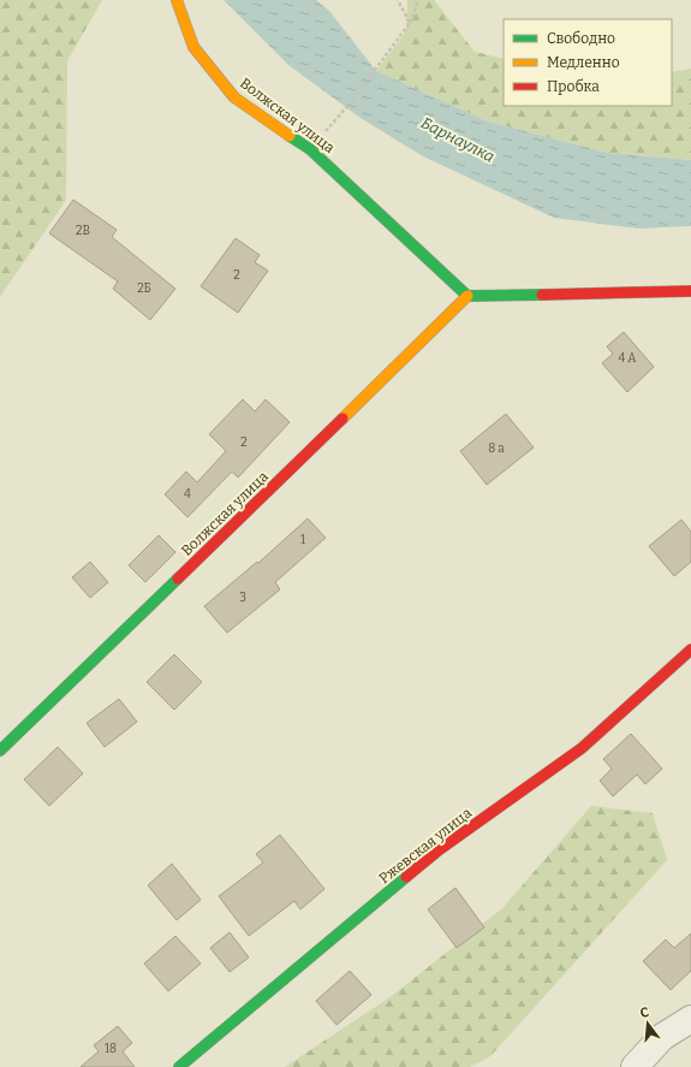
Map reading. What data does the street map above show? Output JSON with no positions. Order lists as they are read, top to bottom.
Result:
{
  "streets": {
    "street": ["Волжская улица", "Ржевская улица"]
  },
  "water": ["Барнаулка"],
  "house_numbers": [
    "2В",
    "2",
    "2Б",
    "4 А",
    "2",
    "8 а",
    "4",
    "1",
    "3",
    "18"
  ],
  "legend": ["Свободно", "Медленно", "Пробка"],
  "north": "top"
}
